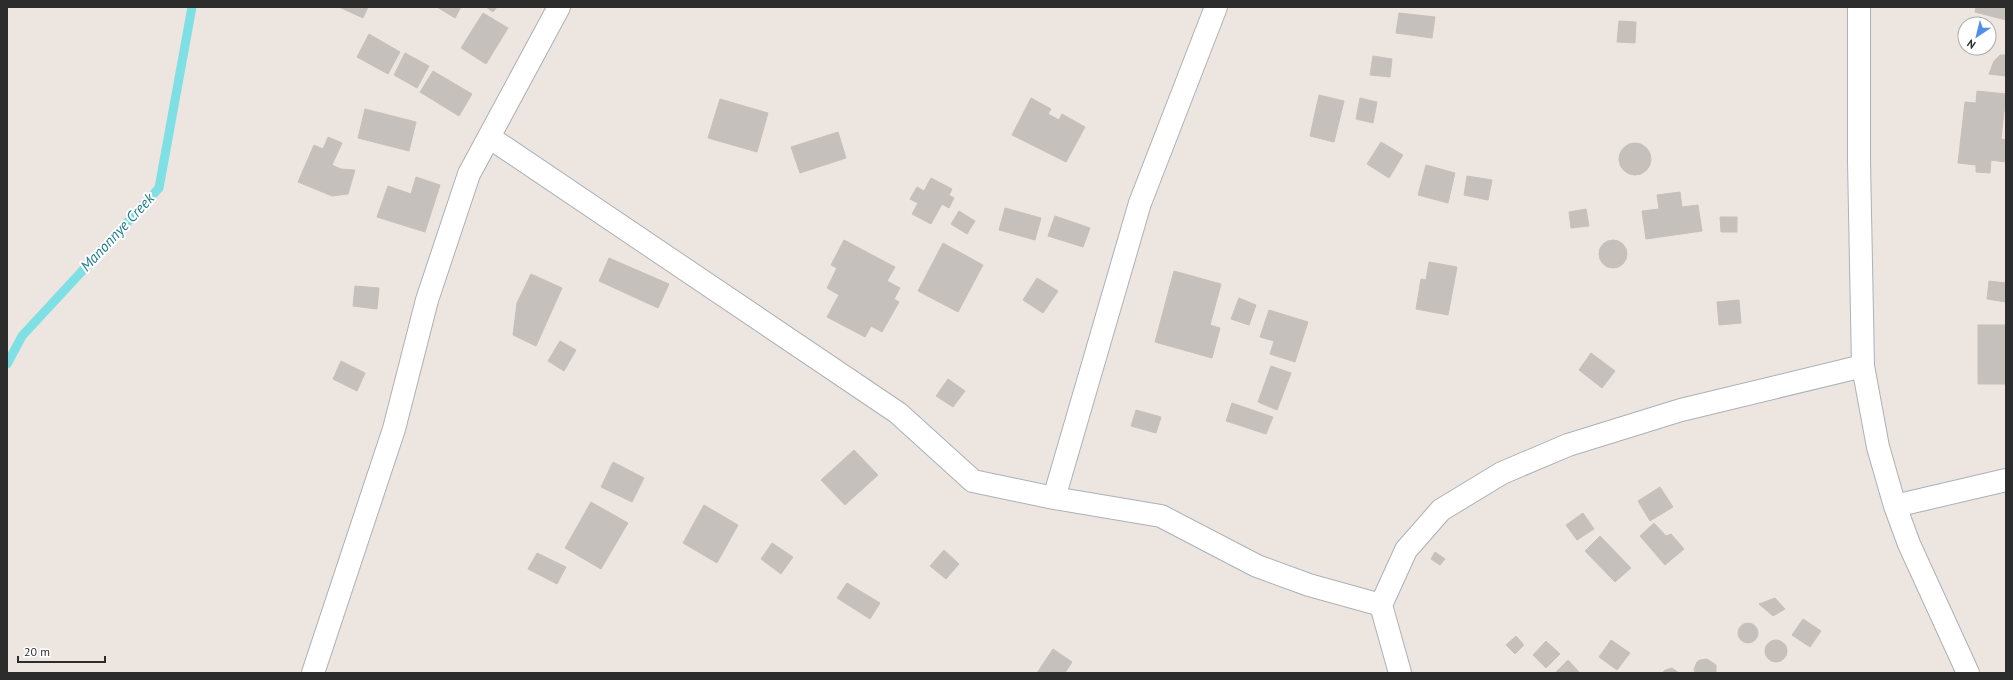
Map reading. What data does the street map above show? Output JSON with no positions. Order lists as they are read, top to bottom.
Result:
{
  "water": ["Manonnye Creek"],
  "scale_bar": "20 m",
  "north": "bottom left"
}
